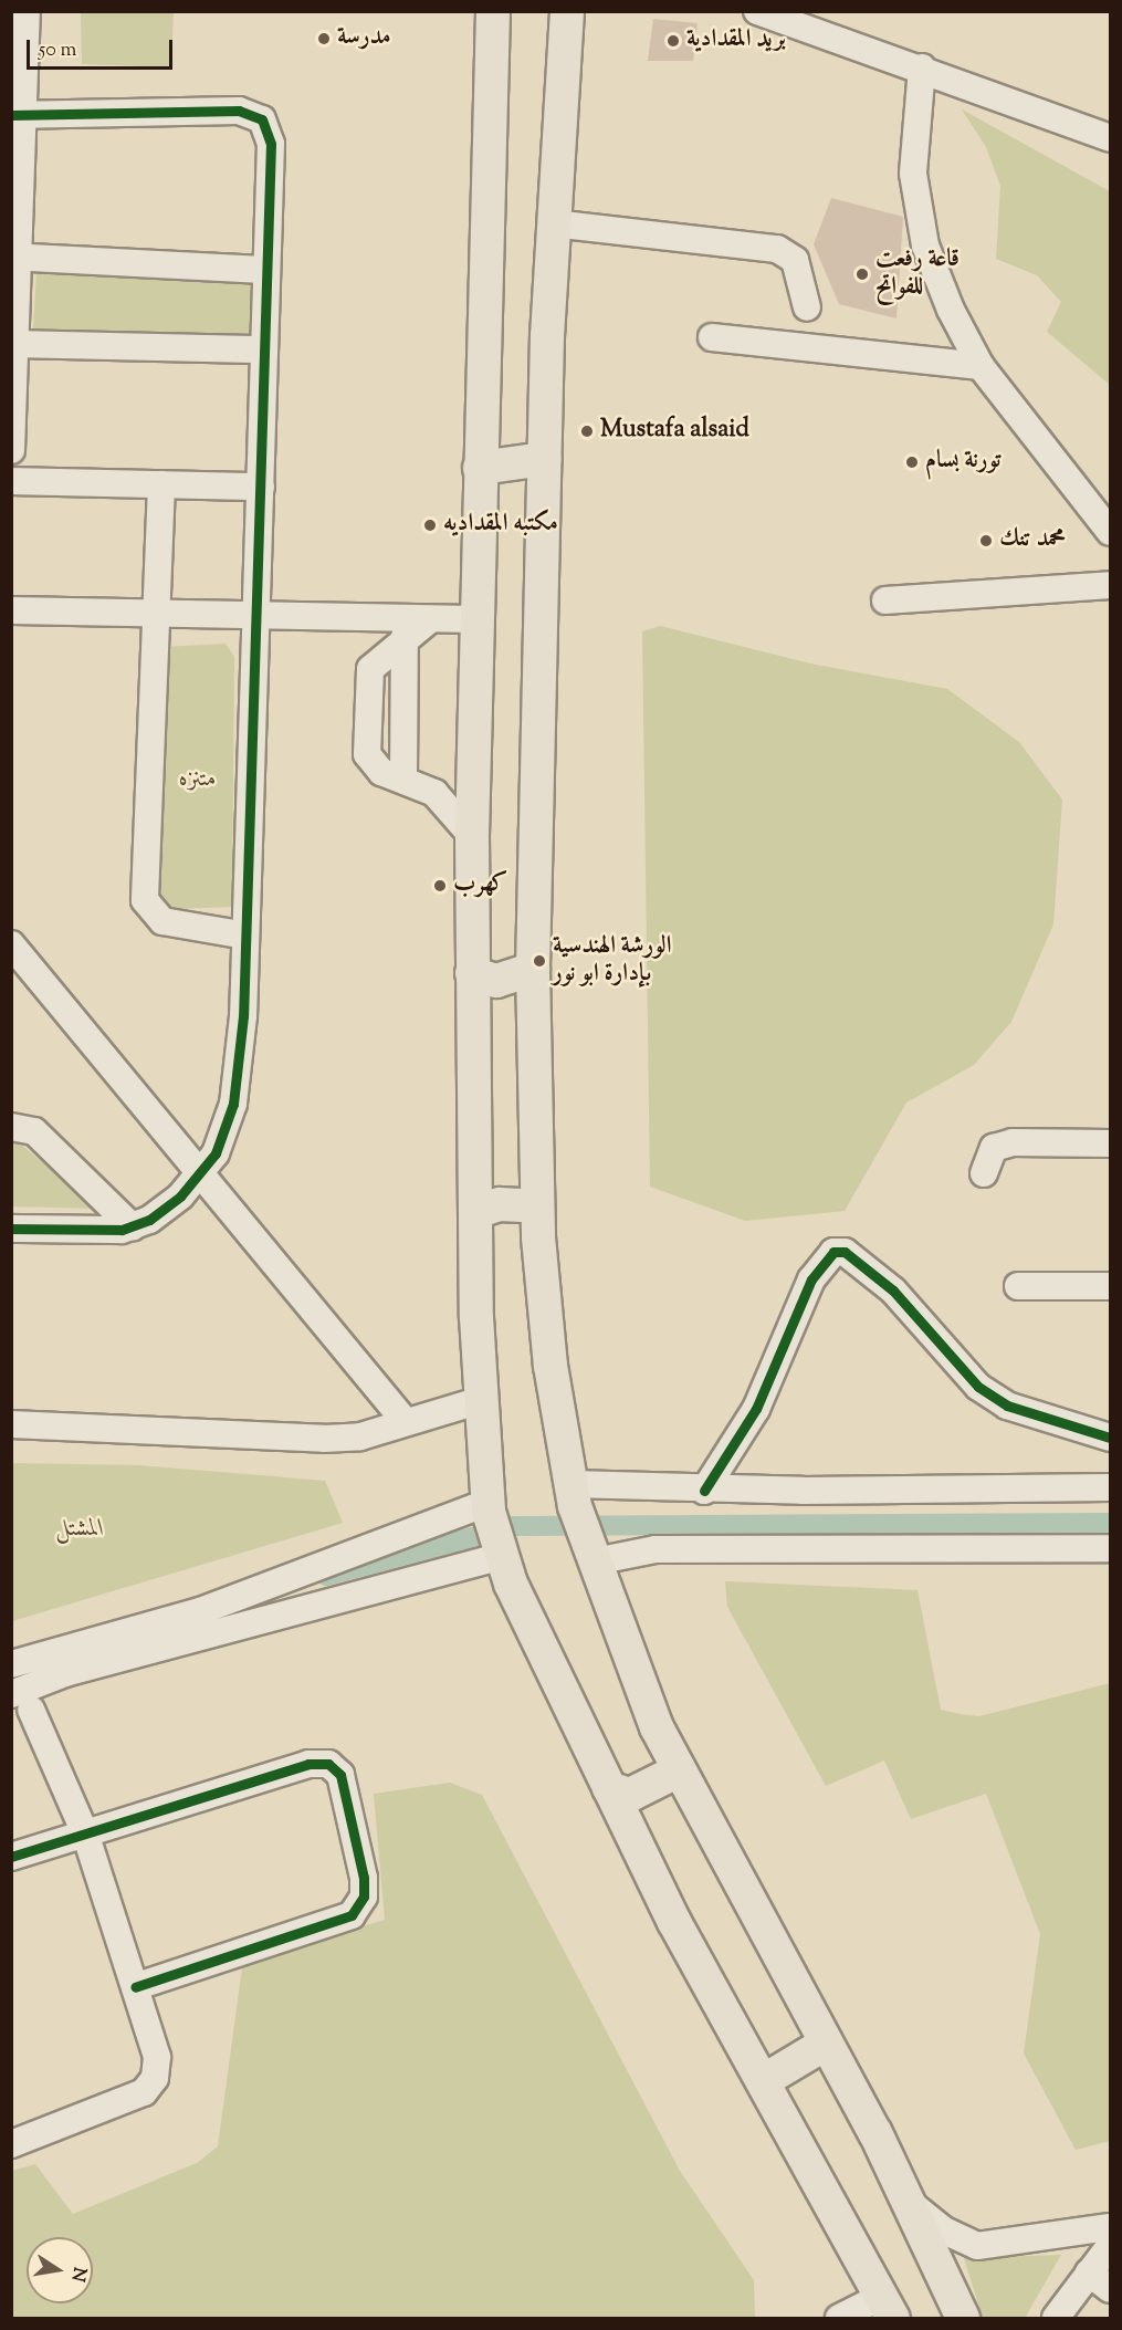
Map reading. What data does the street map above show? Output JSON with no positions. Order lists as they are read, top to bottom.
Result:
{
  "parks": ["متنزه", "المشتل"],
  "places": [
    "مدرسة",
    "بريد المقدادية",
    "قاعة رفعت للفواتح",
    "Mustafa alsaid",
    "تورنة بسام",
    "مكتبه المقداديه",
    "محمد تنك",
    "كهرب",
    "الورشة الهندسية بإدارة ابو نور"
  ],
  "scale_bar": "50 m",
  "north": "right"
}
